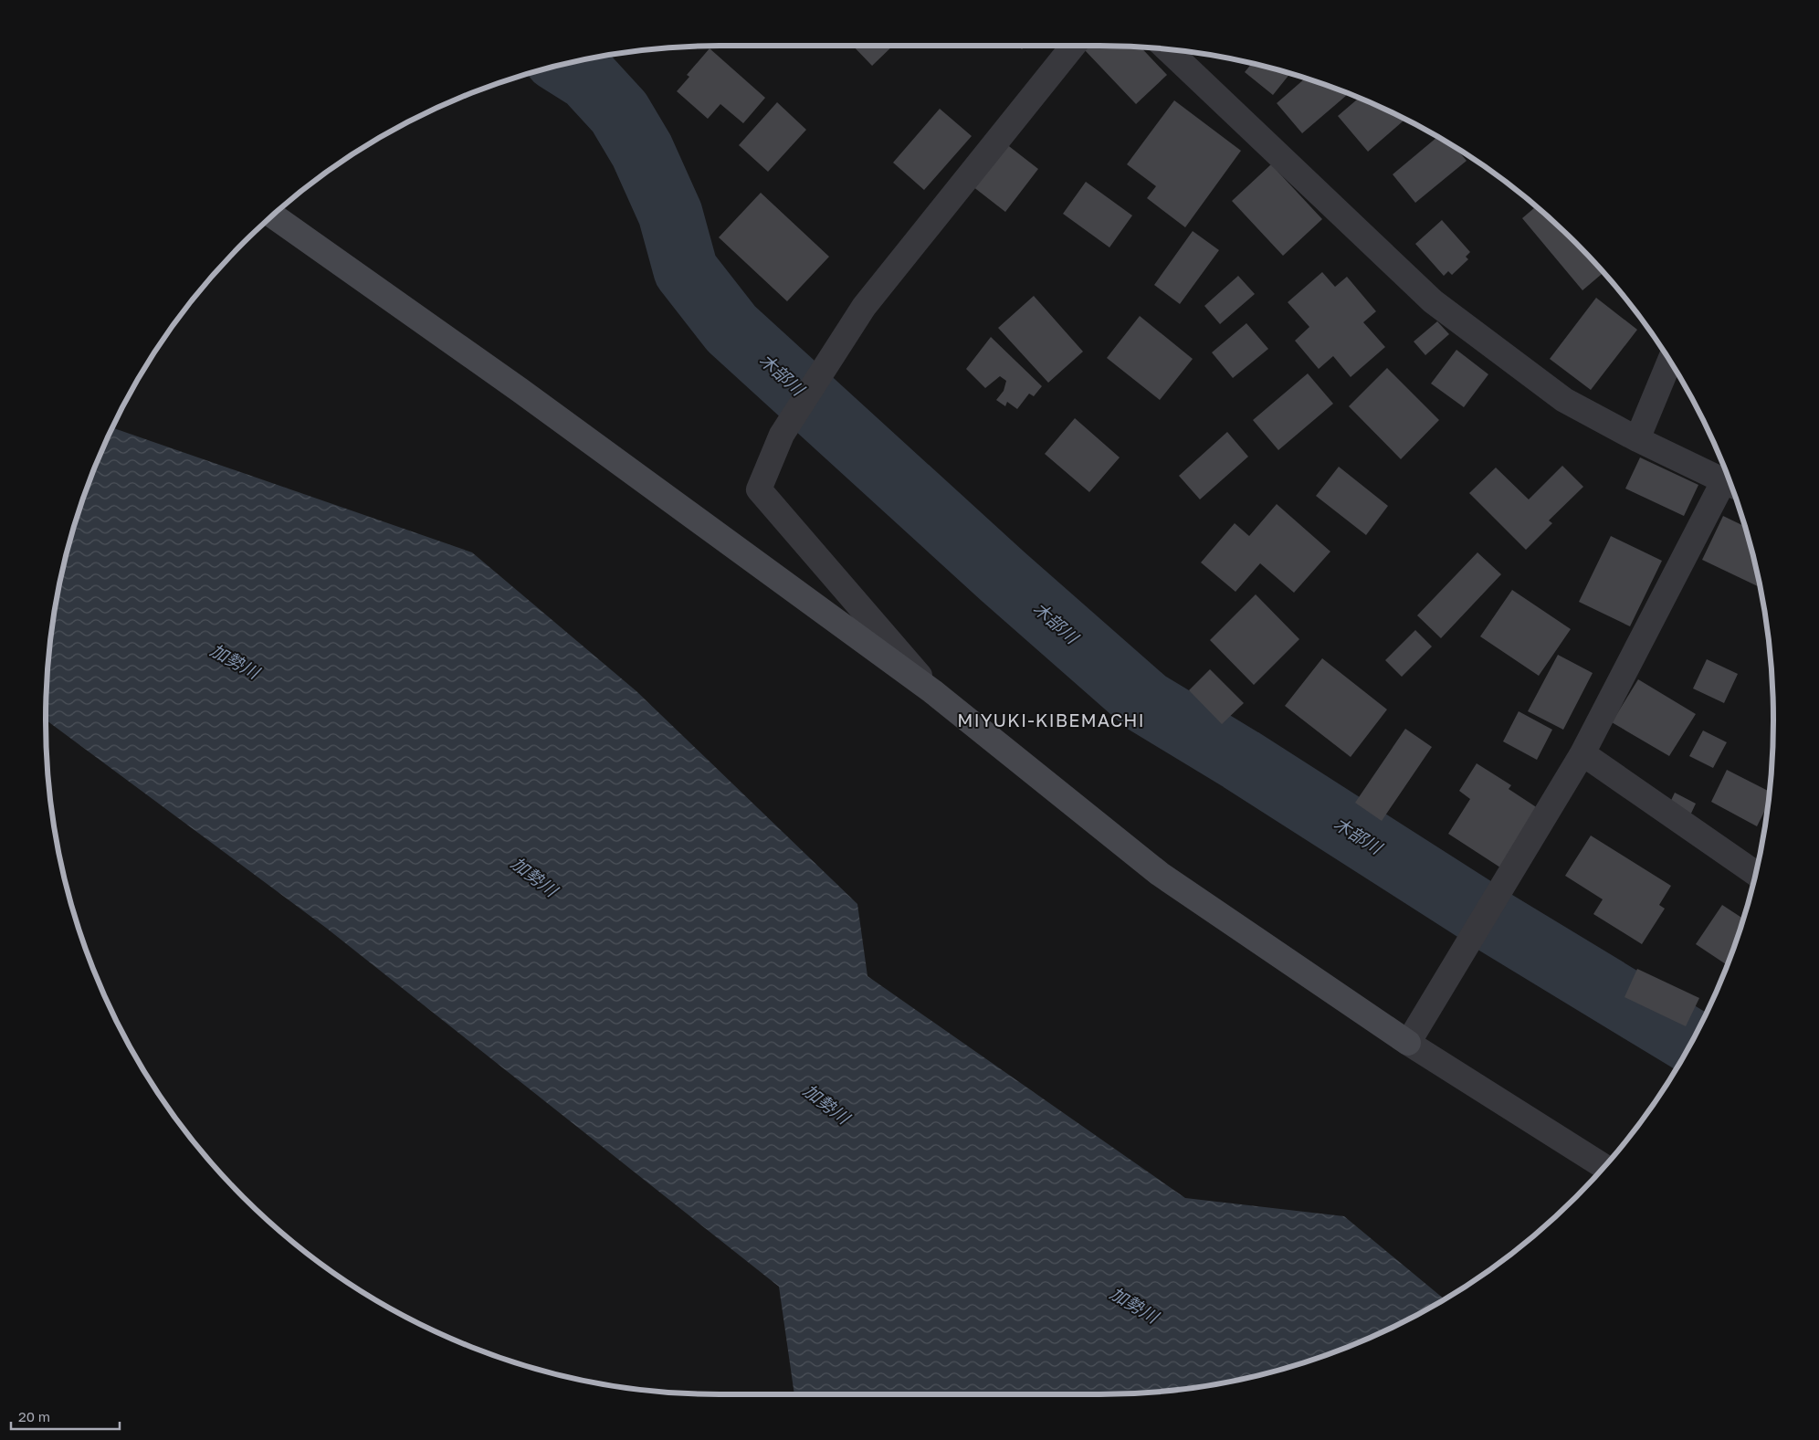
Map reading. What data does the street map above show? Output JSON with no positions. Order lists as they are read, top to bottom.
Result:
{
  "districts": ["MIYUKI-KIBEMACHI"],
  "water": ["木部川", "加勢川"],
  "scale_bar": "20 m"
}
